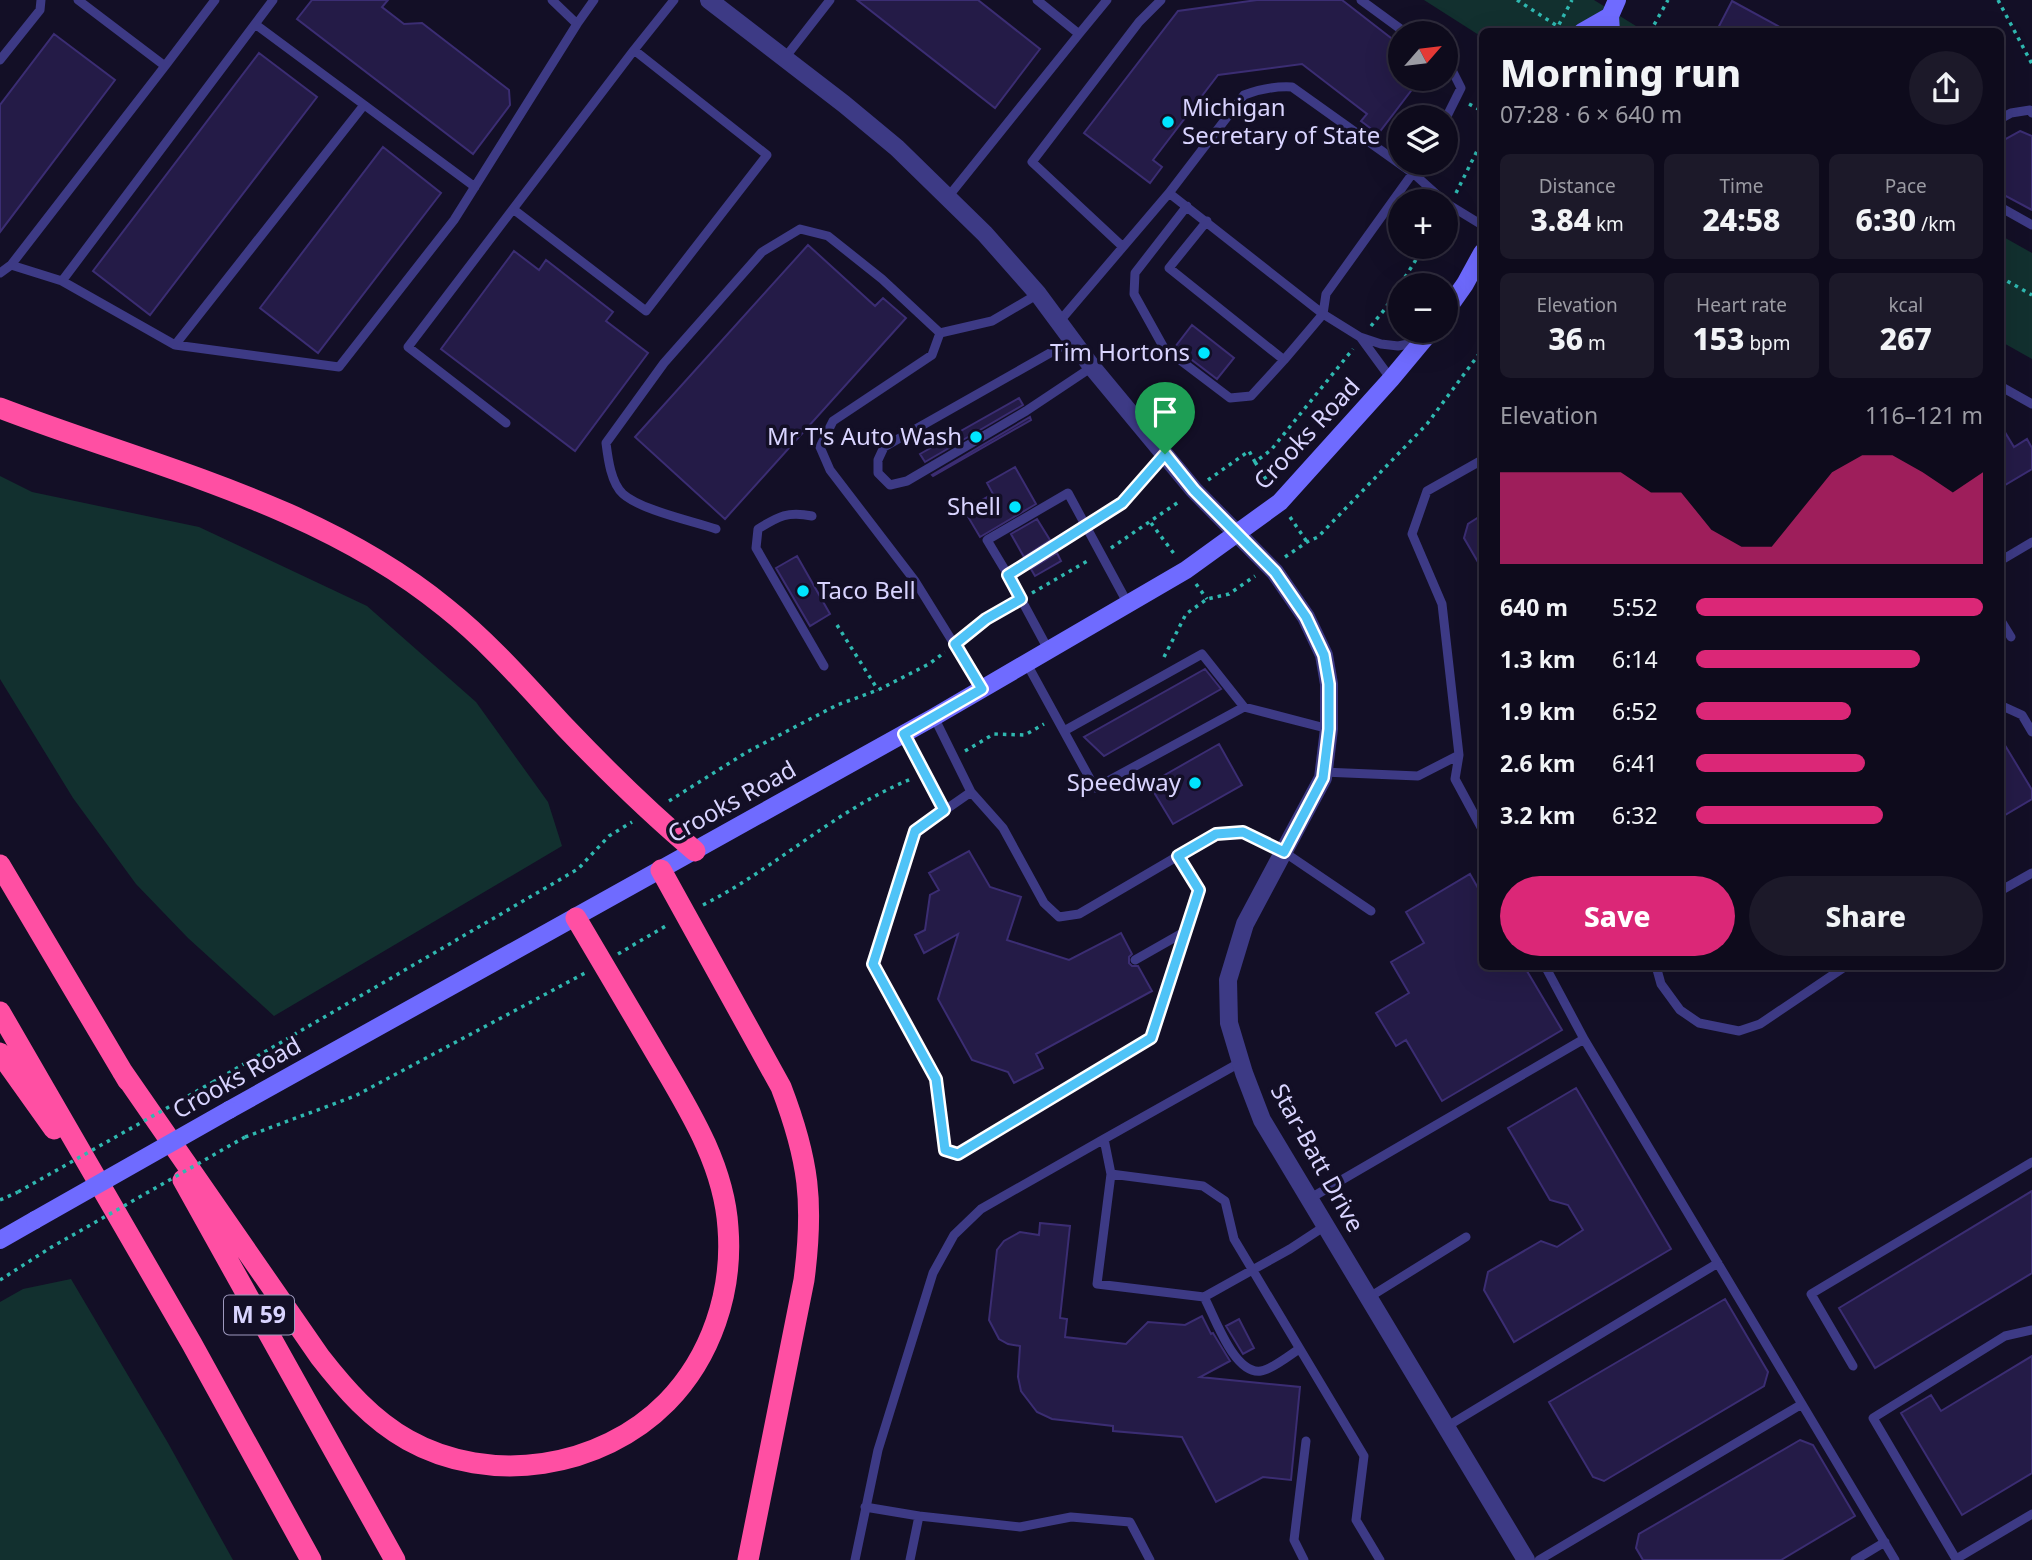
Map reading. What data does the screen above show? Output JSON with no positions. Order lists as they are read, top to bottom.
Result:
{
  "streets": {
    "highway": ["M 59"],
    "main road": ["Crooks Road"],
    "street": ["Star-Batt Drive"]
  },
  "crossings": [
    ["Crooks Road", "Star-Batt Drive"]
  ],
  "places": [
    "Michigan Secretary of State",
    "Tim Hortons",
    "Mr T's Auto Wash",
    "Shell",
    "Taco Bell",
    "Speedway"
  ],
  "north": "top right",
  "page": {
    "map_buttons": ["+", "−"],
    "heading": ["Morning run", "07:28 · 6 × 640 m"],
    "stats": [
      ["Distance", "3.84 km"],
      ["Time", "24:58"],
      ["Pace", "6:30 /km"],
      ["Elevation", "36 m"],
      ["Heart rate", "153 bpm"],
      ["kcal", "267"]
    ],
    "chart": ["Elevation", "116–121 m"],
    "list": [
      {
        "name": "640 m",
        "note": "5:52"
      },
      {
        "name": "1.3 km",
        "note": "6:14"
      },
      {
        "name": "1.9 km",
        "note": "6:52"
      },
      {
        "name": "2.6 km",
        "note": "6:41"
      },
      {
        "name": "3.2 km",
        "note": "6:32"
      }
    ],
    "buttons": ["Save", "Share"]
  }
}
